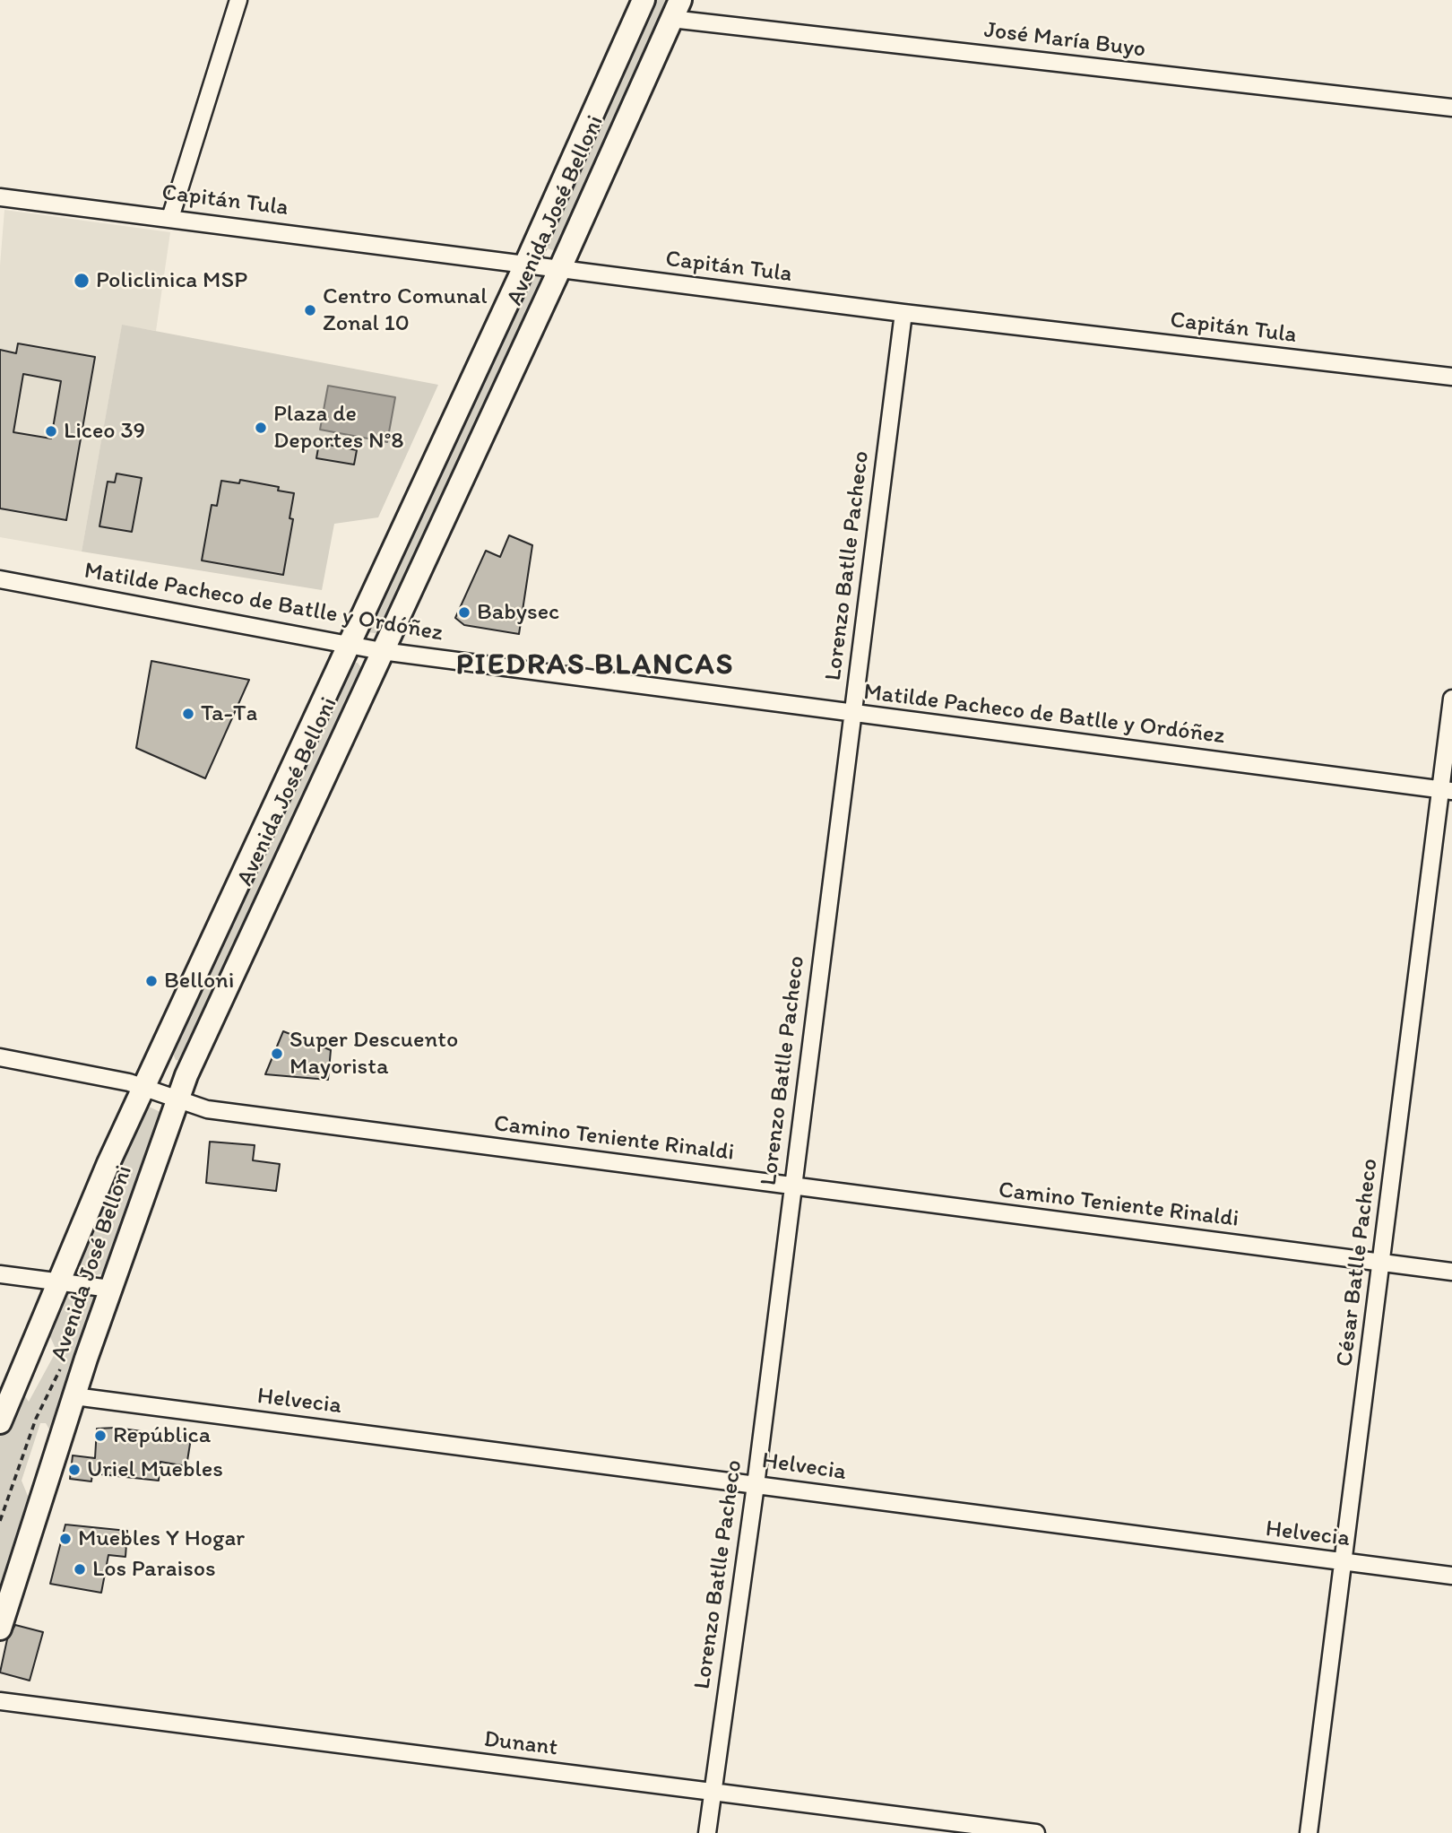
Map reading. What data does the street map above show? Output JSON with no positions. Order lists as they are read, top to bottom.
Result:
{
  "streets": {
    "main road": ["Avenida José Belloni"],
    "street": [
      "José María Buyo",
      "Capitán Tula",
      "Lorenzo Batlle Pacheco",
      "Matilde Pacheco de Batlle y Ordóñez",
      "Camino Teniente Rinaldi",
      "César Batlle Pacheco",
      "Helvecia",
      "Dunant"
    ]
  },
  "crossings": [
    ["José María Buyo", "Avenida José Belloni"],
    ["Capitán Tula", "Avenida José Belloni"],
    ["Capitán Tula", "Lorenzo Batlle Pacheco"],
    ["Avenida José Belloni", "Matilde Pacheco de Batlle y Ordóñez"],
    ["Avenida José Belloni", "Camino Teniente Rinaldi"],
    ["Avenida José Belloni", "Helvecia"],
    ["Lorenzo Batlle Pacheco", "Matilde Pacheco de Batlle y Ordóñez"],
    ["Lorenzo Batlle Pacheco", "Camino Teniente Rinaldi"],
    ["Lorenzo Batlle Pacheco", "Helvecia"],
    ["Lorenzo Batlle Pacheco", "Dunant"],
    ["Matilde Pacheco de Batlle y Ordóñez", "César Batlle Pacheco"],
    ["Camino Teniente Rinaldi", "César Batlle Pacheco"],
    ["César Batlle Pacheco", "Helvecia"]
  ],
  "districts": ["PIEDRAS BLANCAS"],
  "places": [
    "Policlinica MSP",
    "Centro Comunal Zonal 10",
    "Plaza de Deportes N°8",
    "Liceo 39",
    "Babysec",
    "Ta-Ta",
    "Belloni",
    "Super Descuento Mayorista",
    "República",
    "Uriel Muebles",
    "Muebles Y Hogar",
    "Los Paraisos"
  ]
}
